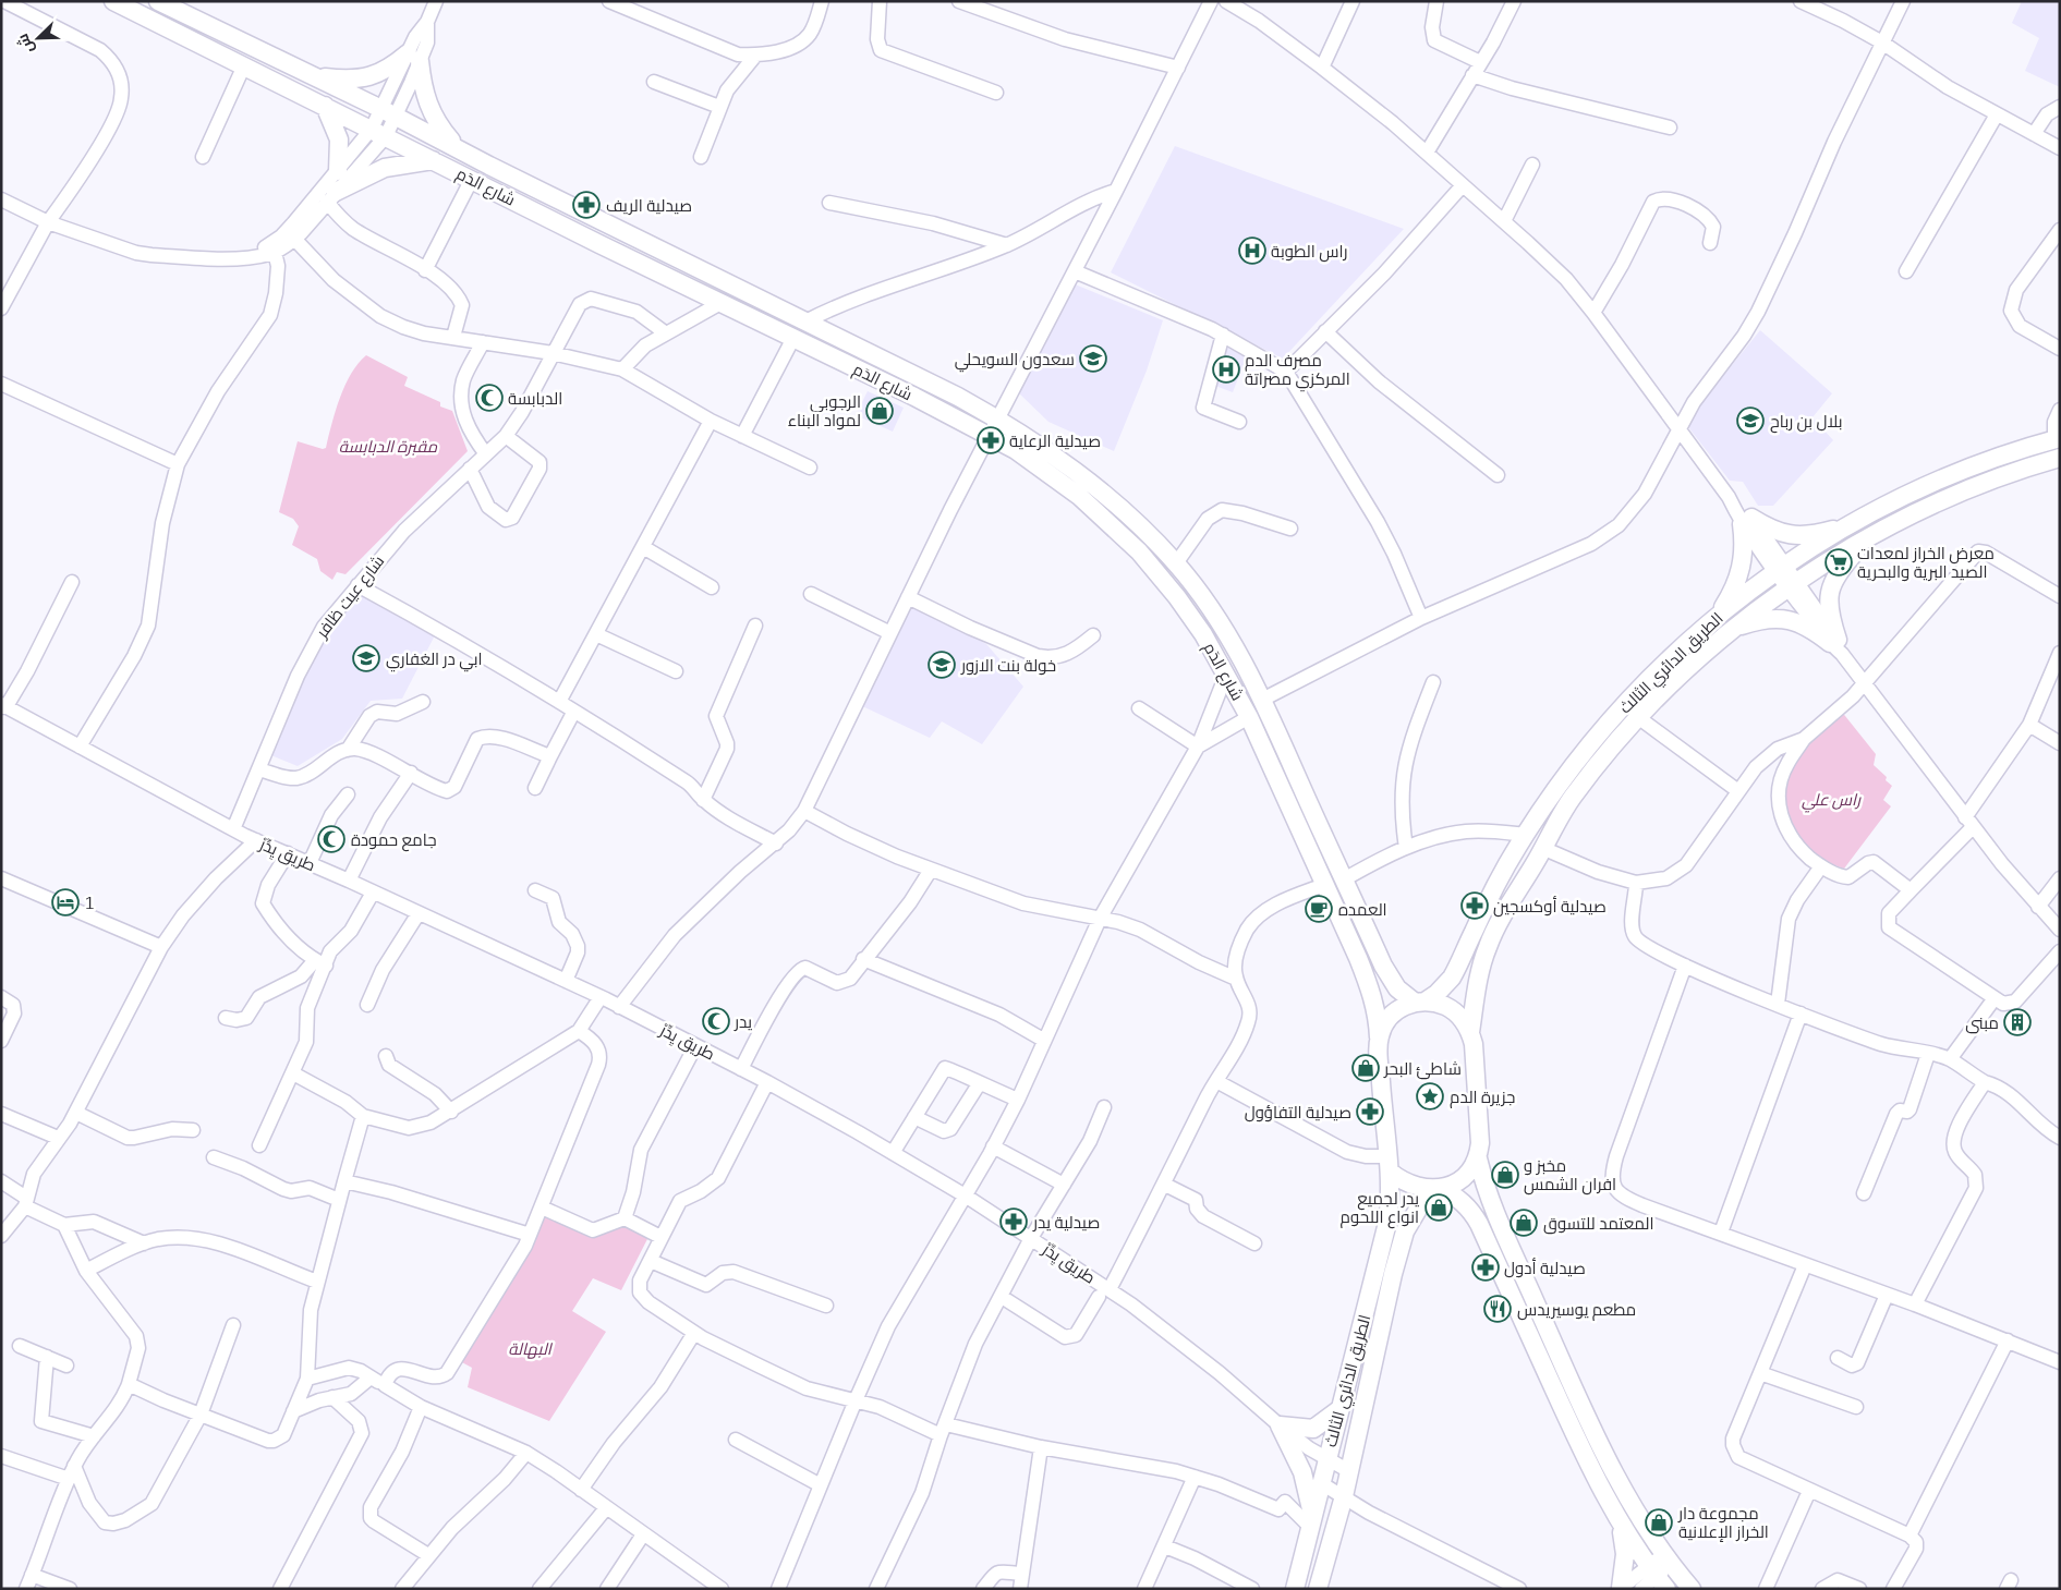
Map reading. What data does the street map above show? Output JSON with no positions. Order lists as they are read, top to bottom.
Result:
{
  "streets": {
    "main road": ["شارع الدَم", "الطريق الدائري الثالث"],
    "street": ["شارع عيت ظافر", "طريق يِدِّرْ"]
  },
  "crossings": [
    ["شارع الدَم", "الطريق الدائري الثالث"],
    ["شارع عيت ظافر", "طريق يِدِّرْ"],
    ["الطريق الدائري الثالث", "طريق يِدِّرْ"]
  ],
  "parks": ["مقبرة الدبابسة", "راس علي", "البهالة"],
  "places": {
    "pharmacy": [
      "صيدلية الريف",
      "صيدلية الرعاية",
      "صيدلية أوكسجين",
      "صيدلية التفاؤول",
      "صيدلية يدر",
      "صيدلية أدول"
    ],
    "hospital": ["راس الطوبة", "مصرف الدم المركزي مصراتة"],
    "school or university": [
      "سعدون السويحلي",
      "بلال بن رباح",
      "ابي در الغفاري",
      "خولة بنت الازور"
    ],
    "mosque": ["الدبابسة", "جامع حمودة", "يدر"],
    "shop": [
      "الرجوبي لمواد البناء",
      "شاطئ البحر",
      "مخبز و افران الشمس",
      "يدر لجميع انواع اللحوم",
      "المعتمد للتسوق",
      "مجموعة دار الخراز اﻹعلانية"
    ],
    "supermarket": ["معرض الخراز لمعدات الصيد البرية والبحرية"],
    "hotel": ["1"],
    "cafe": ["العمده"],
    "building": ["مبنى"],
    "place": ["جزيرة الدم"],
    "restaurant": ["مطعم يوسيريدس"]
  },
  "north": "bottom left"
}
